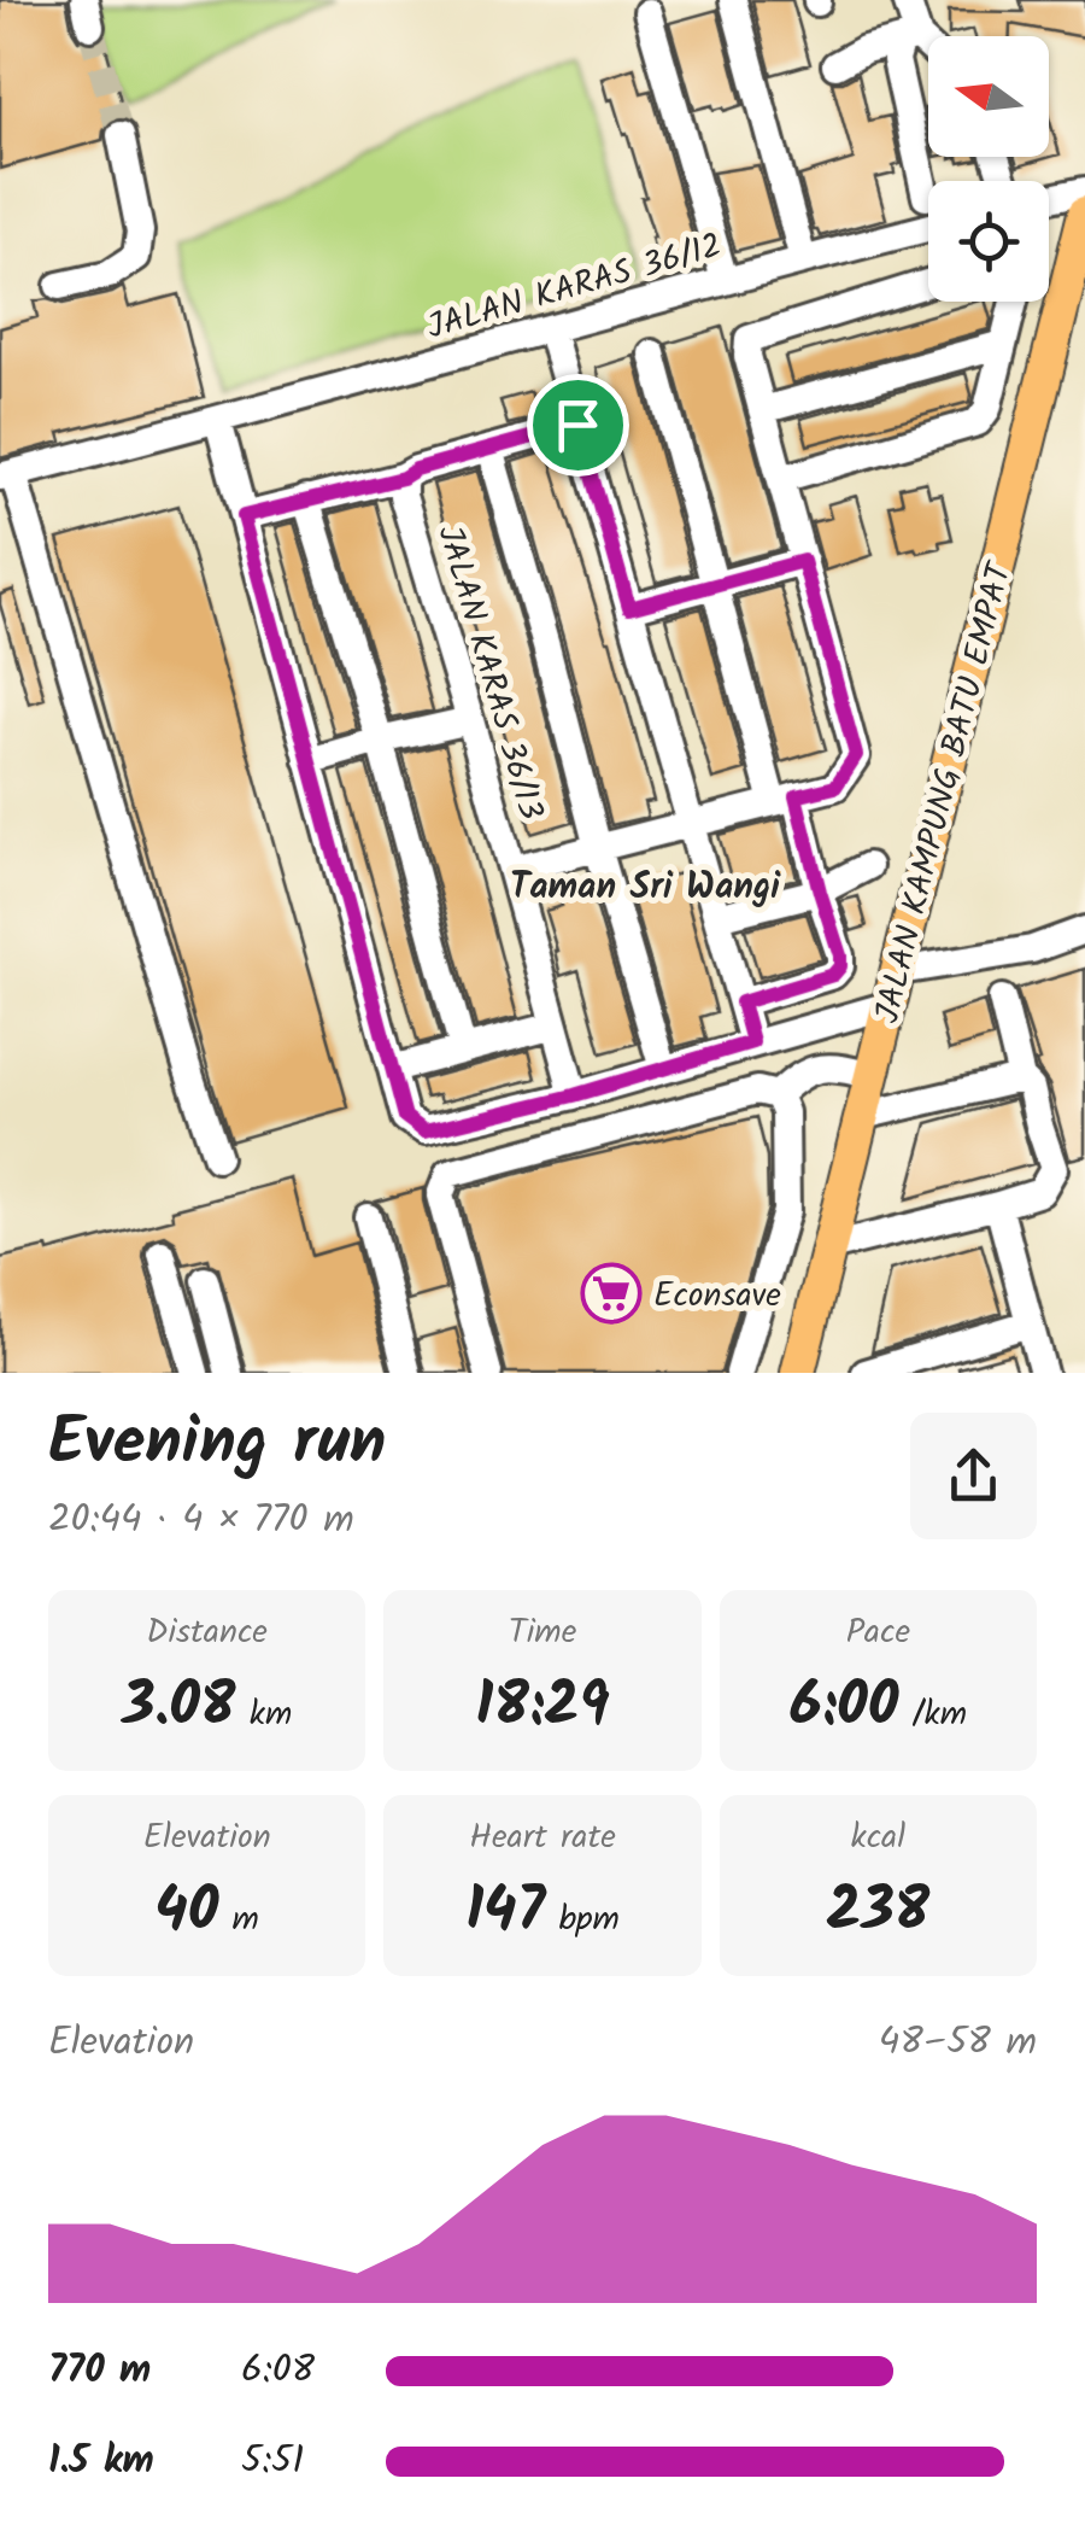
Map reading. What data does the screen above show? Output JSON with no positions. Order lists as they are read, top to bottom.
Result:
{
  "streets": {
    "main road": ["JALAN KAMPUNG BATU EMPAT"],
    "street": ["JALAN KARAS 36/12", "JALAN KARAS 36/13"]
  },
  "districts": ["Taman Sri Wangi"],
  "places": {
    "supermarket": ["Econsave"]
  },
  "north": "left",
  "page": {
    "heading": ["Evening run", "20:44 · 4 × 770 m"],
    "stats": [
      ["Distance", "3.08 km"],
      ["Time", "18:29"],
      ["Pace", "6:00 /km"],
      ["Elevation", "40 m"],
      ["Heart rate", "147 bpm"],
      ["kcal", "238"]
    ],
    "chart": ["Elevation", "48–58 m"],
    "list": [
      {
        "name": "770 m",
        "note": "6:08"
      },
      {
        "name": "1.5 km",
        "note": "5:51"
      }
    ]
  }
}
